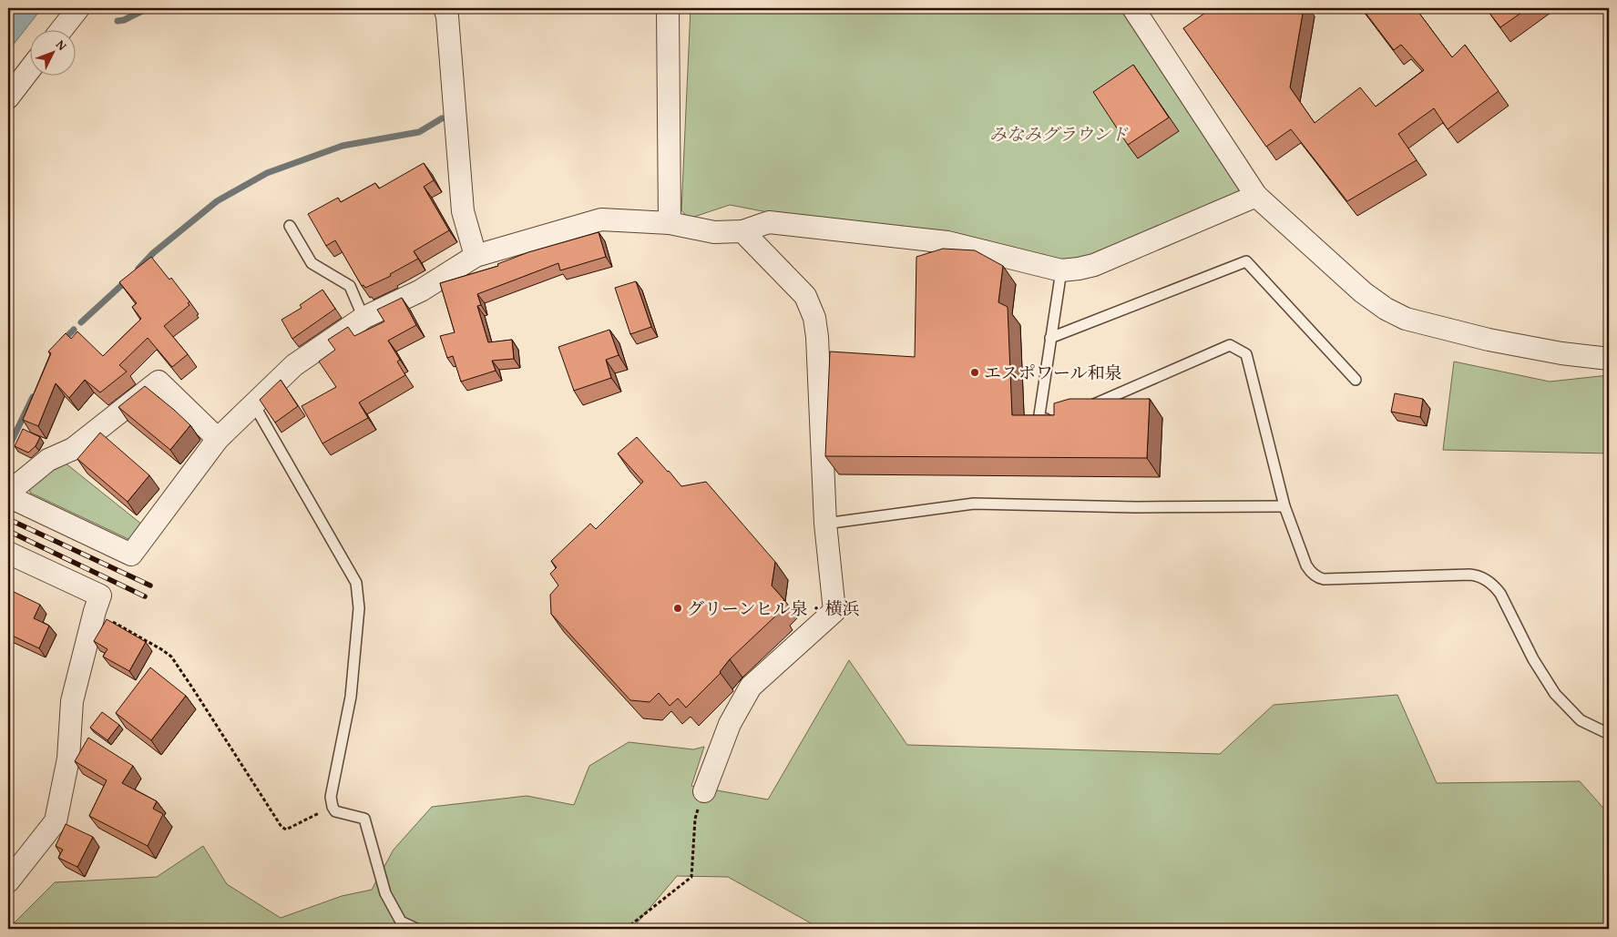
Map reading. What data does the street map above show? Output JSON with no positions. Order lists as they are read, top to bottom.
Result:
{
  "parks": ["みなみグラウンド"],
  "places": ["エスポワール和泉", "グリーンヒル泉・横浜"],
  "north": "top right"
}
